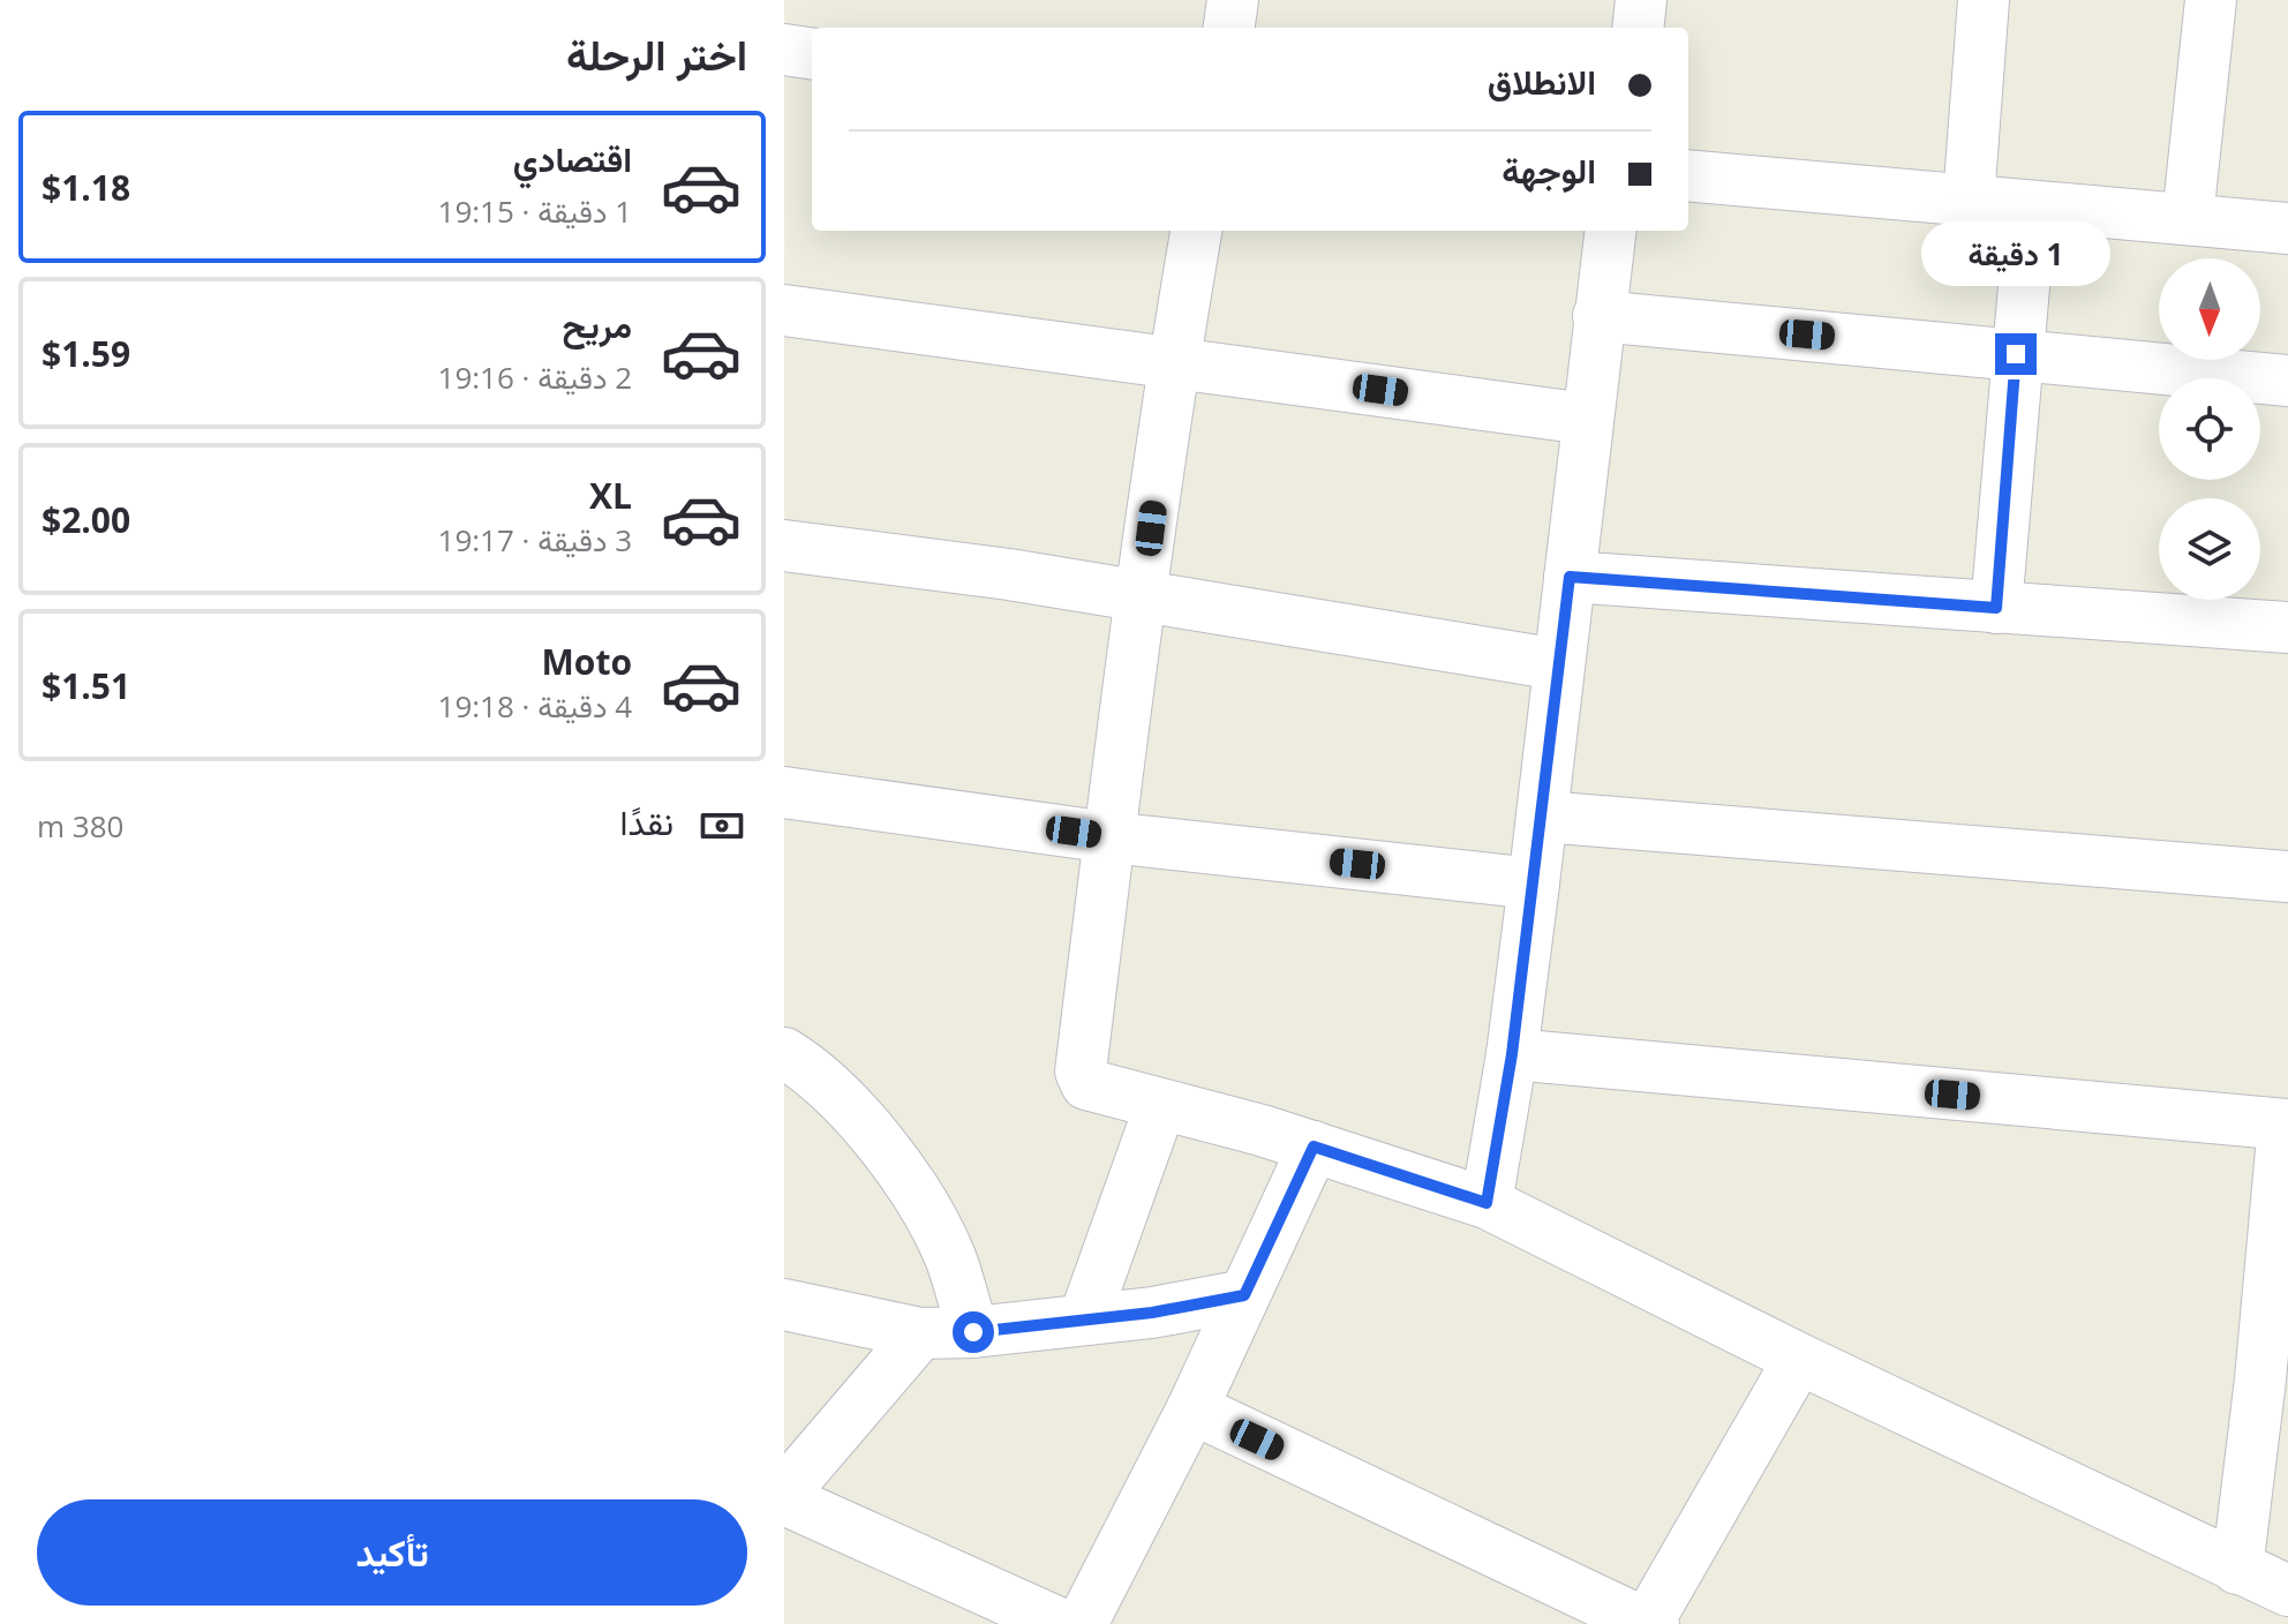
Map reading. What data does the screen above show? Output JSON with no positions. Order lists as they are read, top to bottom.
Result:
{
  "north": "bottom",
  "page": {
    "heading": "اختر الرحلة",
    "banner": ["الانطلاق", "الوجهة"],
    "list": [
      {
        "name": "اقتصادي",
        "note": "1 دقيقة · 19:15",
        "value": "$1.18"
      },
      {
        "name": "مريح",
        "note": "2 دقيقة · 19:16",
        "value": "$1.59"
      },
      {
        "name": "XL",
        "note": "3 دقيقة · 19:17",
        "value": "$2.00"
      },
      {
        "name": "Moto",
        "note": "4 دقيقة · 19:18",
        "value": "$1.51"
      }
    ],
    "bubble": "1 دقيقة",
    "pay": ["نقدًا", "380 m"],
    "buttons": "تأكيد"
  }
}
